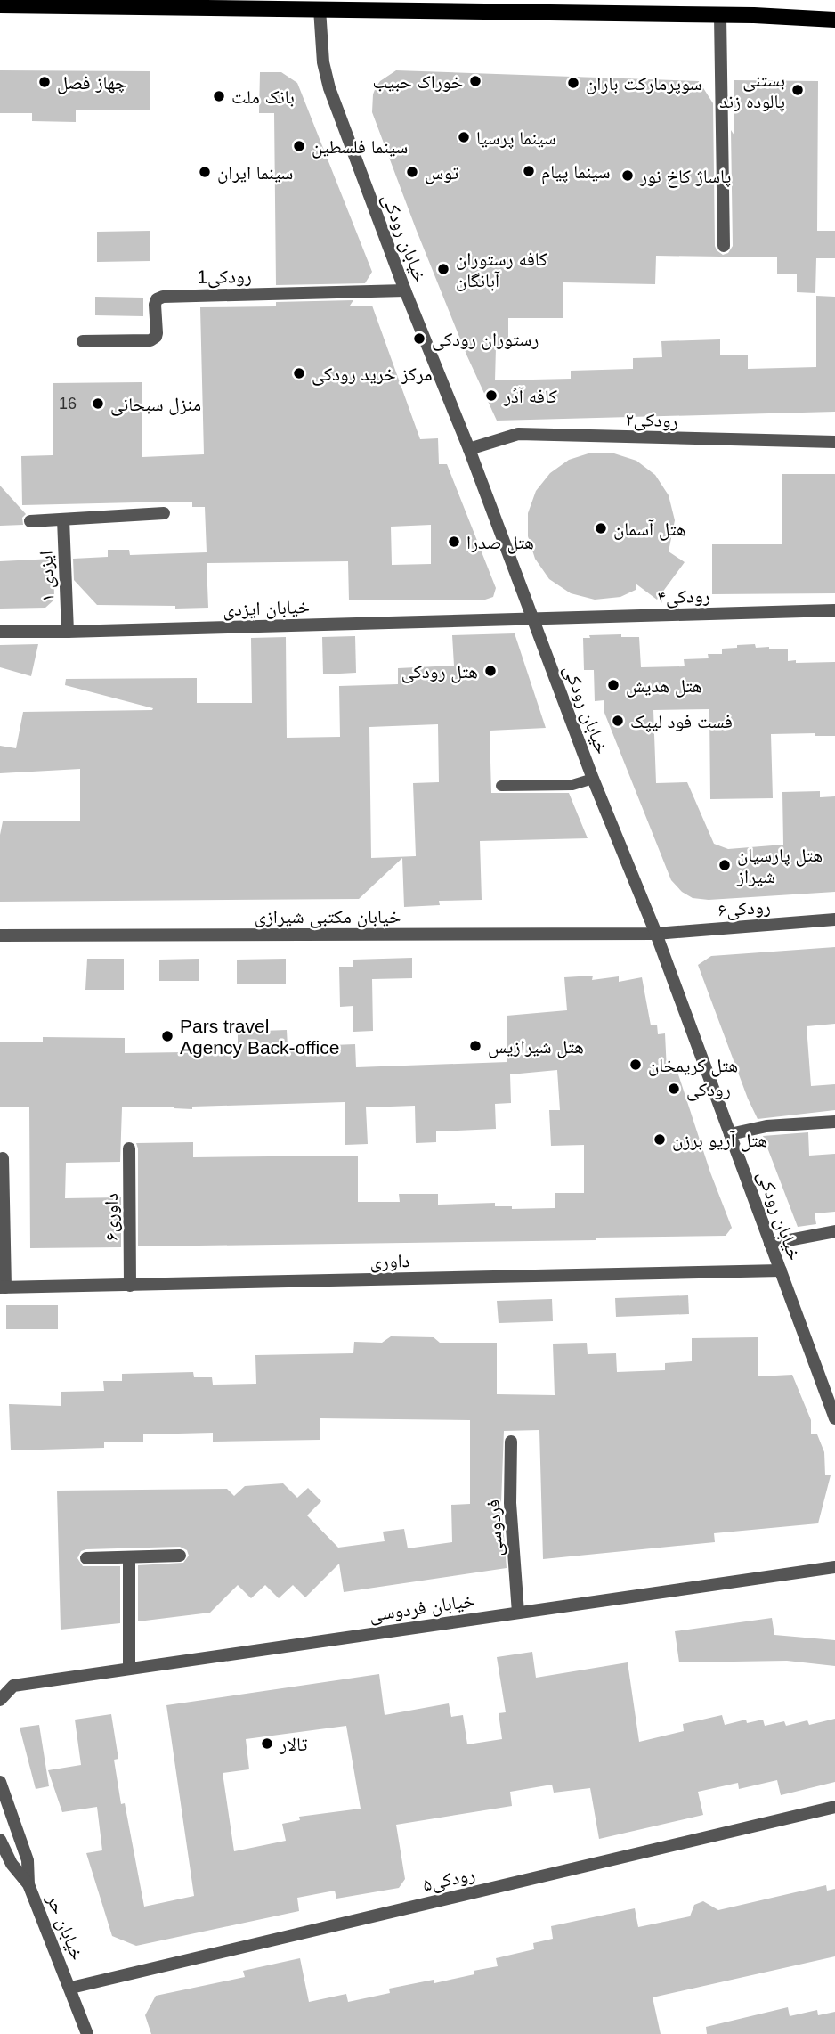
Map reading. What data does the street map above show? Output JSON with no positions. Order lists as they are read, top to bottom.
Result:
{
  "streets": {
    "street": [
      "خیابان رودکی",
      "1رودکی",
      "رودکی۲",
      "ایزدی ۱",
      "رودکی۴",
      "خیابان ایزدی",
      "رودکی۶",
      "خیابان مکتبی شیرازی",
      "داوری۶",
      "داوری",
      "فردوسی",
      "خیابان فردوسی",
      "رودکی۵",
      "خیابان حر"
    ]
  },
  "crossings": [
    ["خیابان رودکی", "1رودکی"],
    ["خیابان رودکی", "رودکی۲"],
    ["خیابان رودکی", "رودکی۴"],
    ["خیابان رودکی", "خیابان ایزدی"],
    ["خیابان رودکی", "رودکی۶"],
    ["خیابان رودکی", "خیابان مکتبی شیرازی"],
    ["خیابان رودکی", "داوری"],
    ["ایزدی ۱", "خیابان ایزدی"],
    ["رودکی۴", "خیابان ایزدی"],
    ["رودکی۶", "خیابان مکتبی شیرازی"],
    ["داوری۶", "داوری"],
    ["فردوسی", "خیابان فردوسی"],
    ["رودکی۵", "خیابان حر"]
  ],
  "places": [
    "خوراک حبیب",
    "چهاز فصل",
    "سوپرمارکت باران",
    "بستنی پالوده زند",
    "بانک ملت",
    "سینما پرسیا",
    "سینما فلسطین",
    "سینما پیام",
    "سینما ایران",
    "توس",
    "پاساژ کاخ نور",
    "کافه رستوران آبانگان",
    "رستوران رودکی",
    "مرکز خرید رودکی",
    "كافه آدُر",
    "منزل سبحانی",
    "هتل آسمان",
    "هتل صدرا",
    "هتل رودکی",
    "هتل هدیش",
    "فست فود لیپک",
    "هتل پارسیان شیراز",
    "Pars travel Agency Back-office",
    "هتل شیرازیس",
    "هتل کریمخان",
    "رودکی",
    "هتل آریو برزن",
    "تالار"
  ],
  "house_numbers": ["16"]
}
